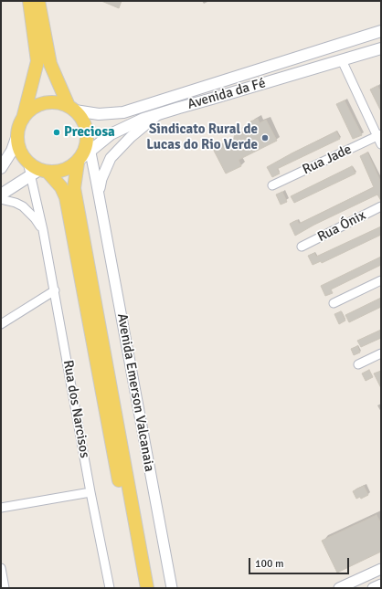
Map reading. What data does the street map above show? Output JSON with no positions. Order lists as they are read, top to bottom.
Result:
{
  "streets": {
    "main road": ["Avenida da Fé"],
    "street": [
      "Rua Jade",
      "Rua Ónix",
      "Avenida Emerson Valcanaia",
      "Rua dos Narcisos"
    ]
  },
  "crossings": [
    ["Avenida da Fé", "Avenida Emerson Valcanaia"],
    ["Avenida da Fé", "Rua dos Narcisos"],
    ["Avenida Emerson Valcanaia", "Rua dos Narcisos"]
  ],
  "places": ["Preciosa", "Sindicato Rural de Lucas do Rio Verde"],
  "scale_bar": "100 m"
}
